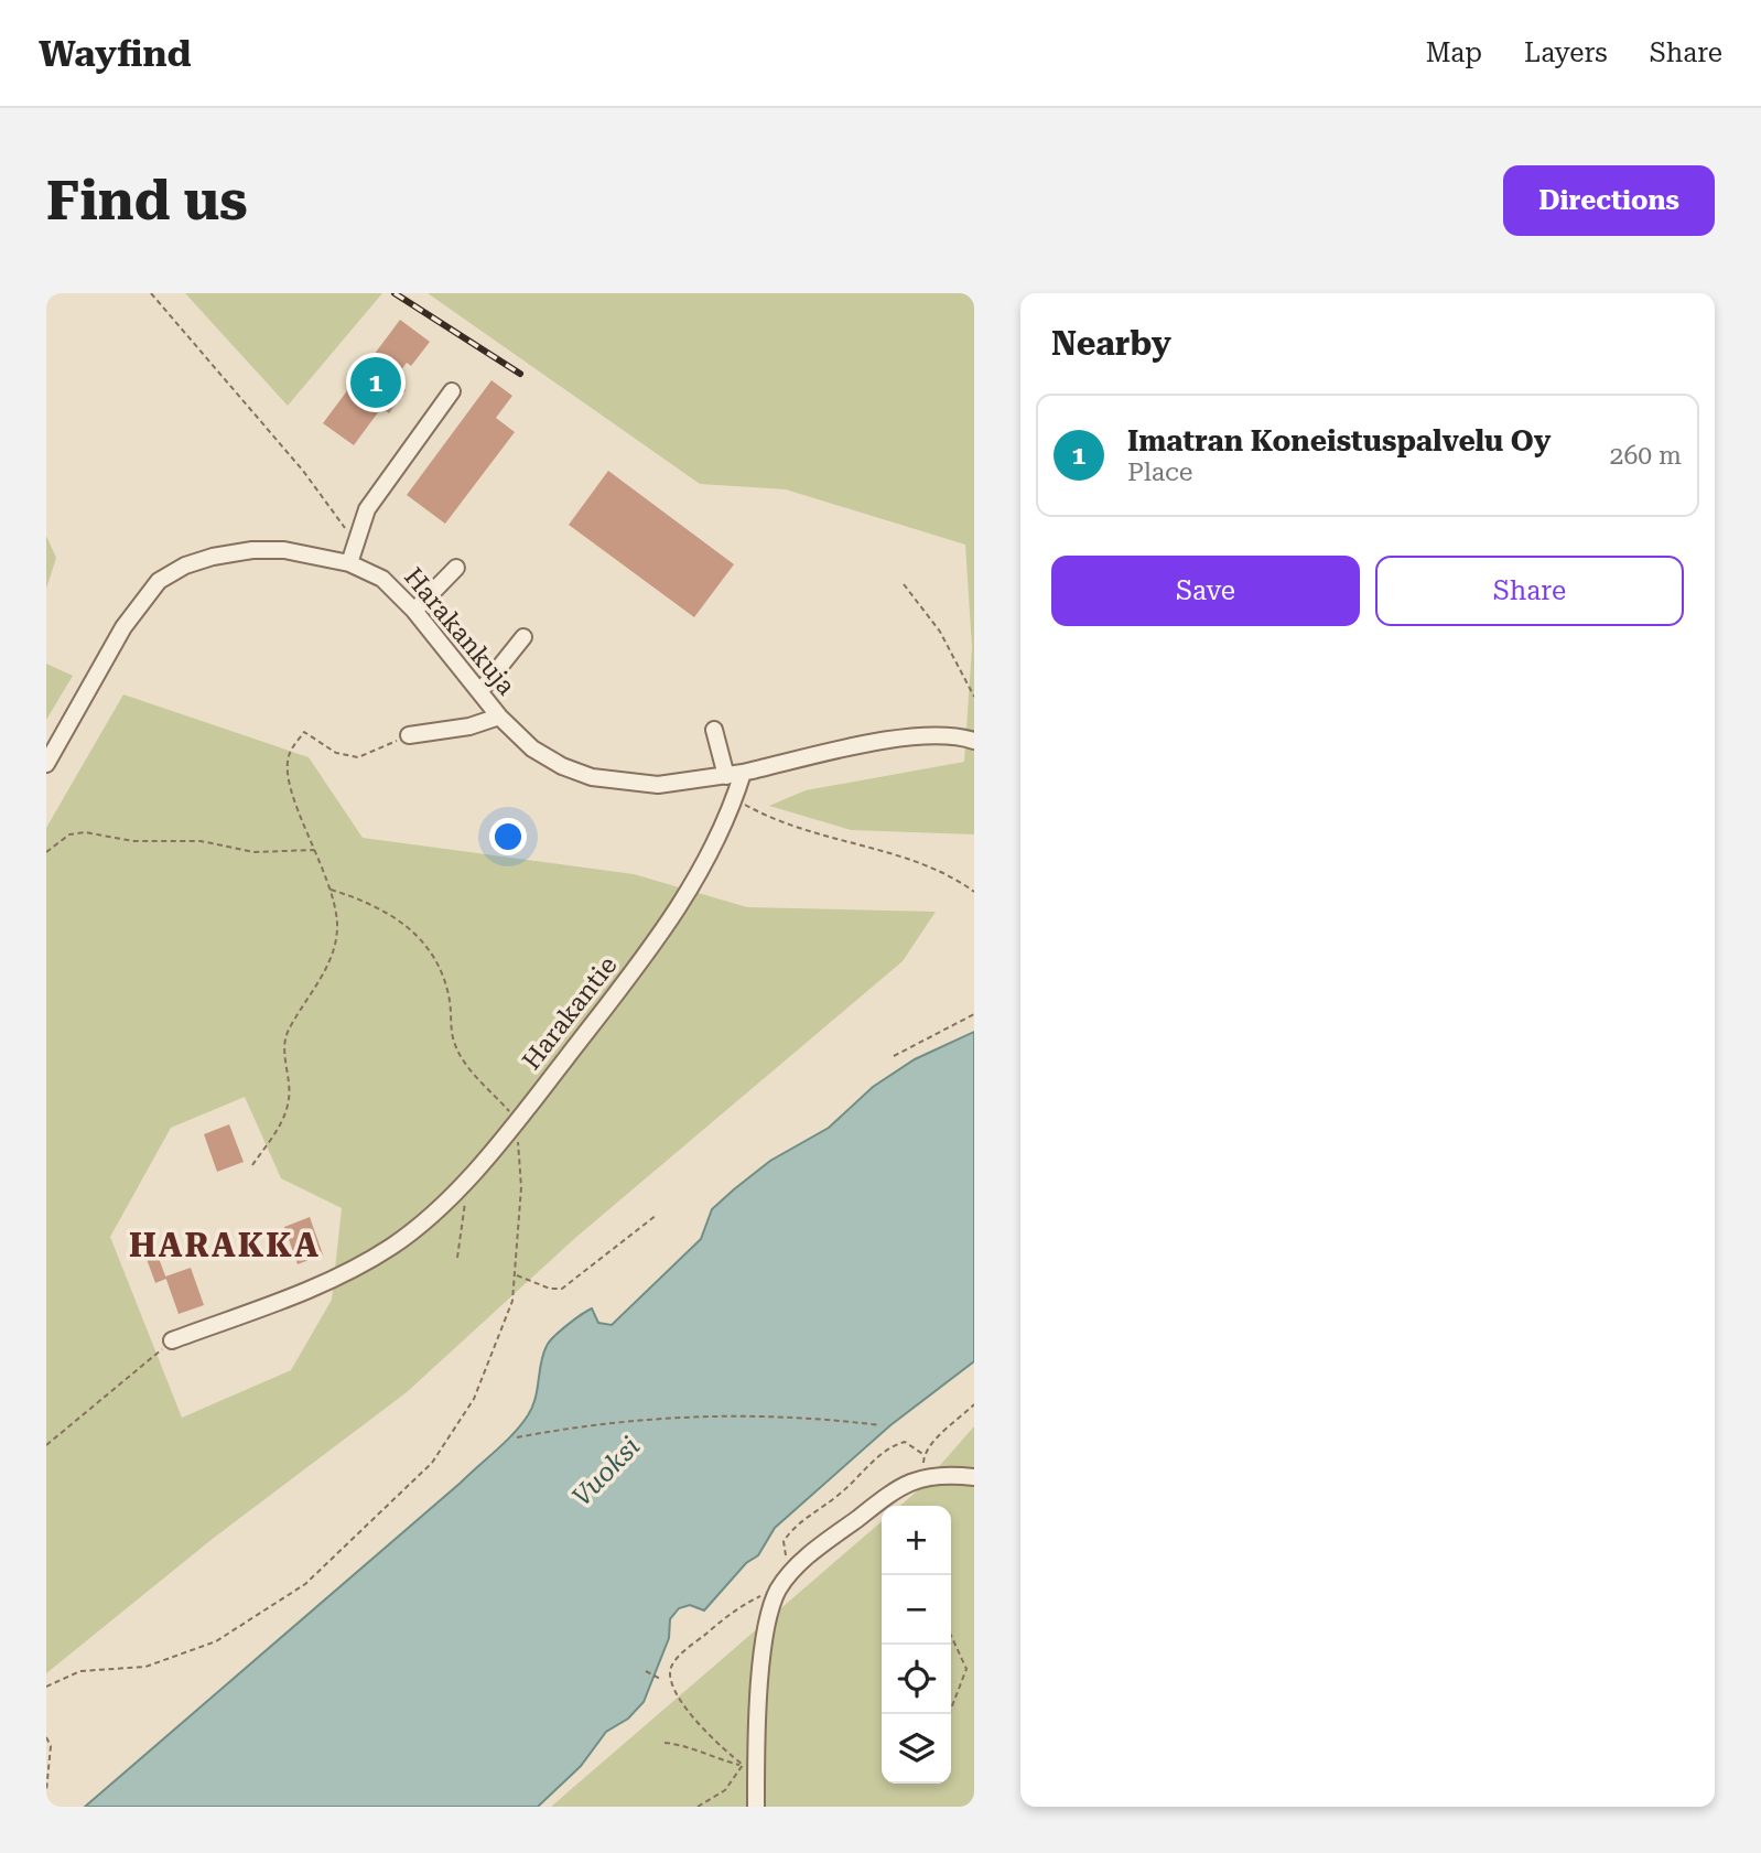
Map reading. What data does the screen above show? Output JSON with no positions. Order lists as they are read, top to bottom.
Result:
{
  "streets": {
    "street": ["Harakankuja", "Harakantie"]
  },
  "crossings": [
    ["Harakankuja", "Harakantie"]
  ],
  "districts": ["HARAKKA"],
  "water": ["Vuoksi"],
  "page": {
    "header": "Wayfind",
    "nav": ["Map", "Layers", "Share"],
    "buttons": [
      "Directions",
      ["Save", "Share"]
    ],
    "title": "Find us",
    "heading": "Nearby",
    "pins": "1",
    "list": [
      {
        "mark": "1",
        "name": "Imatran Koneistuspalvelu Oy",
        "note": "Place",
        "value": "260 m"
      }
    ],
    "map_buttons": ["+", "−"]
  }
}
